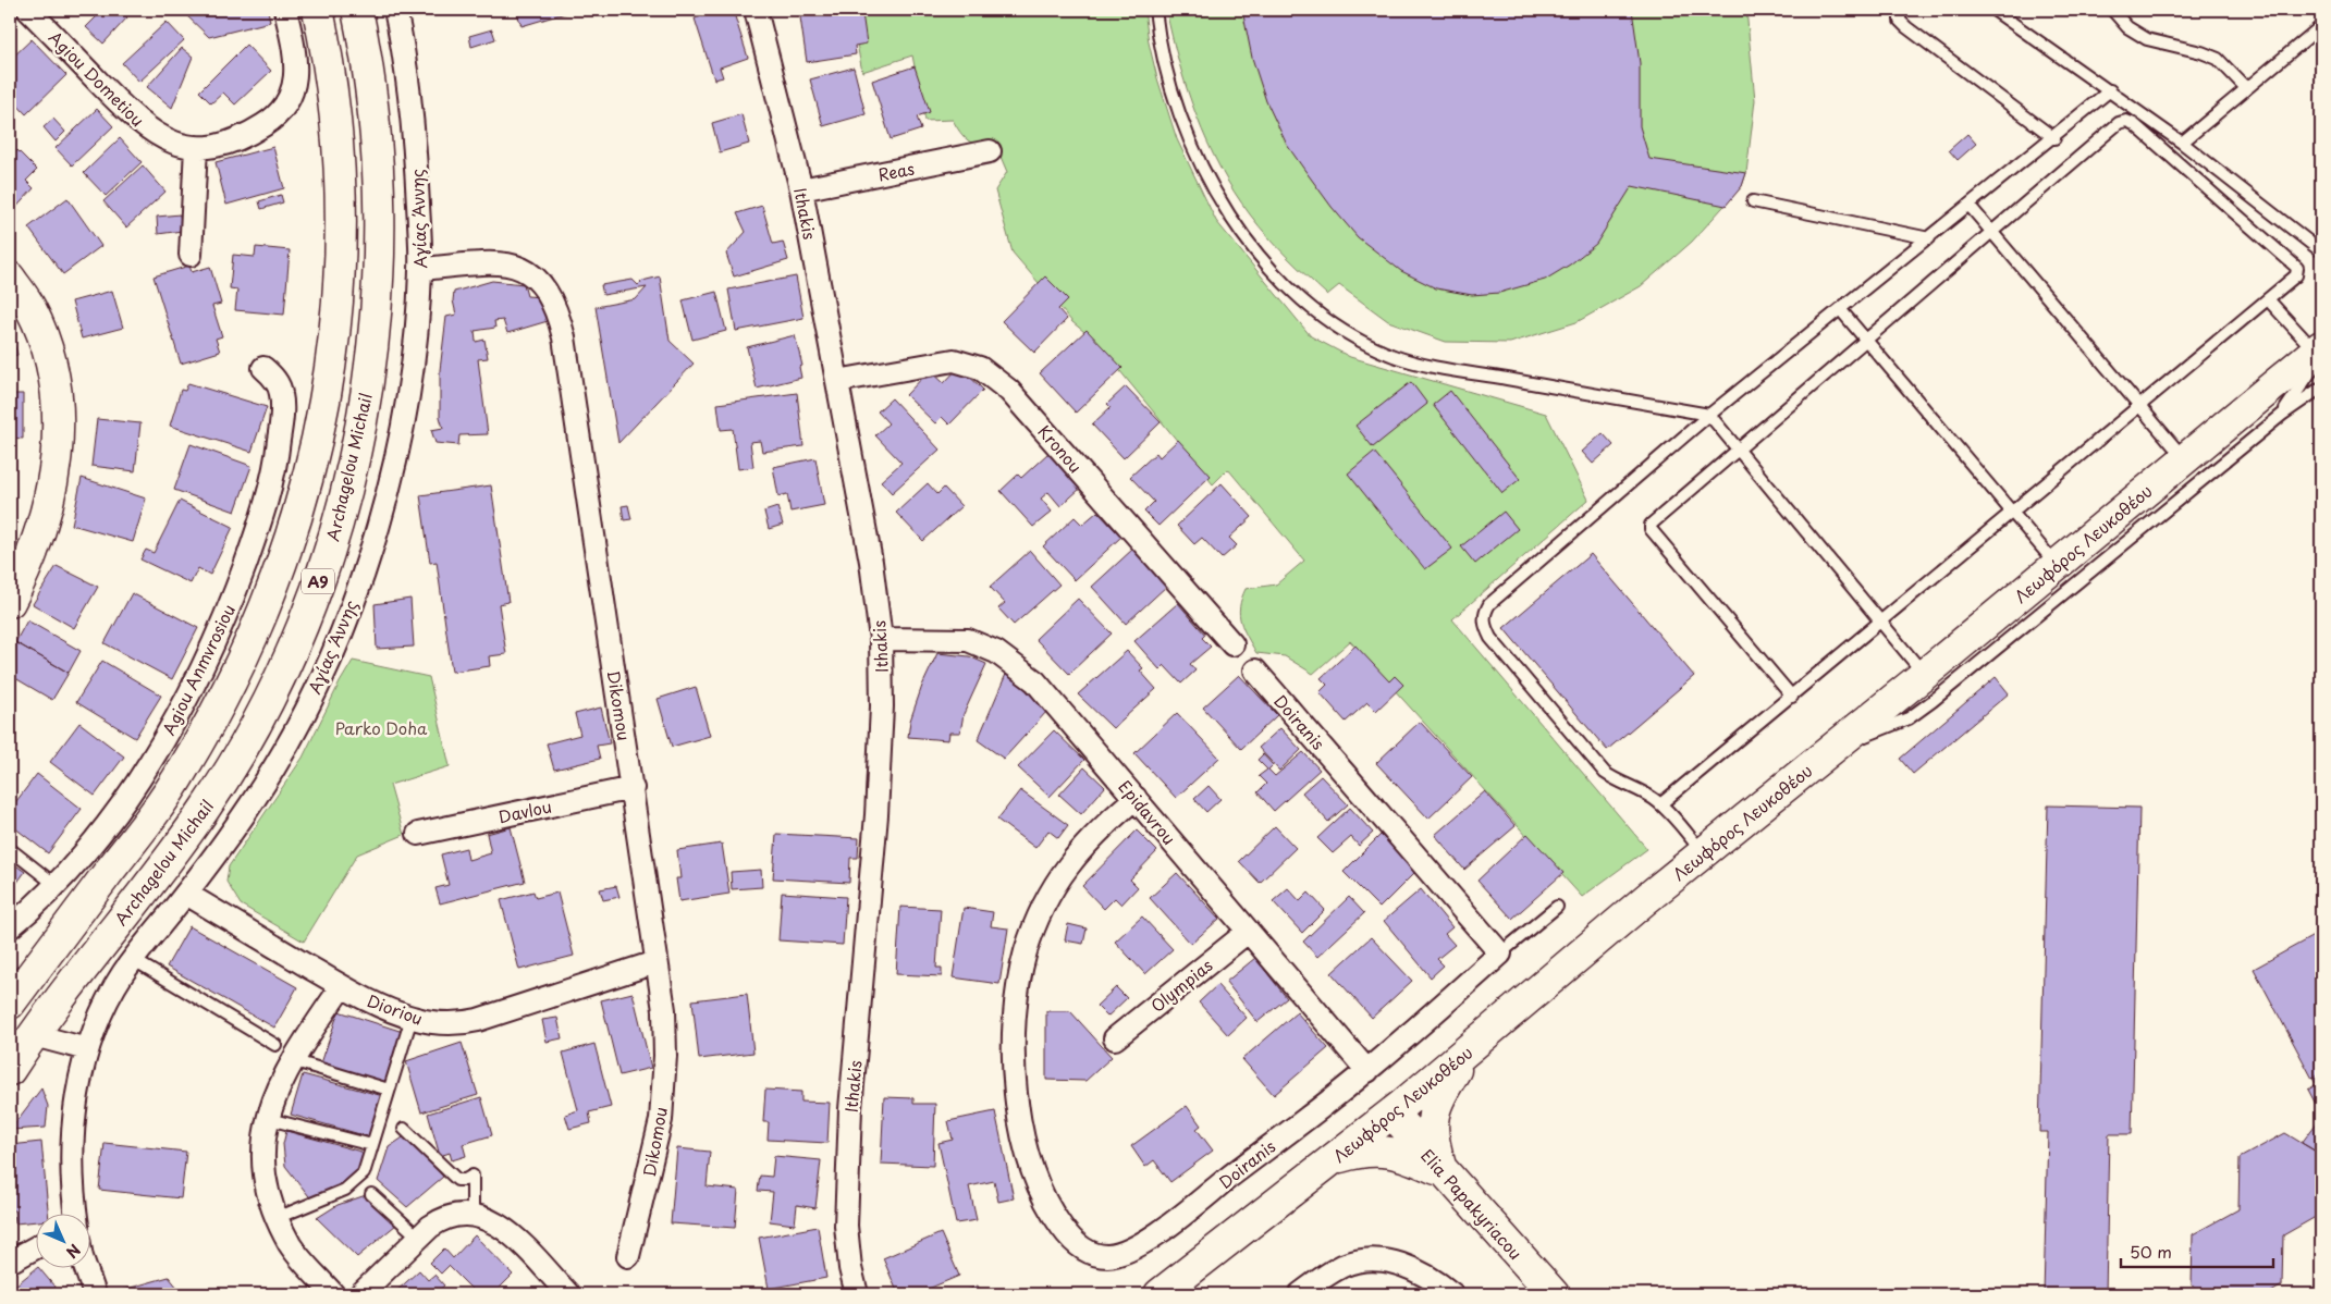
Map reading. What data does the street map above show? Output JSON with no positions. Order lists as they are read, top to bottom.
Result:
{
  "streets": {
    "main road": [
      "Archagelou Michail",
      "Λεωφόρος Λευκοθέου",
      "A9",
      "Elia Papakyriacou"
    ],
    "street": [
      "Agiou Dometiou",
      "Reas",
      "Ithakis",
      "Αγίας Άννης",
      "Kronou",
      "Agiou Anmvrosiou",
      "Dikomou",
      "Doiranis",
      "Davlou",
      "Epidavrou",
      "Olympias",
      "Dioriou"
    ]
  },
  "crossings": [
    ["Reas", "Ithakis"],
    ["Ithakis", "Kronou"],
    ["Ithakis", "Epidavrou"],
    ["Αγίας Άννης", "Dikomou"],
    ["Αγίας Άννης", "Dioriou"],
    ["Λεωφόρος Λευκοθέου", "Elia Papakyriacou"],
    ["Dikomou", "Davlou"],
    ["Dikomou", "Dioriou"],
    ["Doiranis", "Epidavrou"],
    ["Epidavrou", "Olympias"]
  ],
  "parks": ["Parko Doha"],
  "scale_bar": "50 m",
  "north": "bottom right"
}
